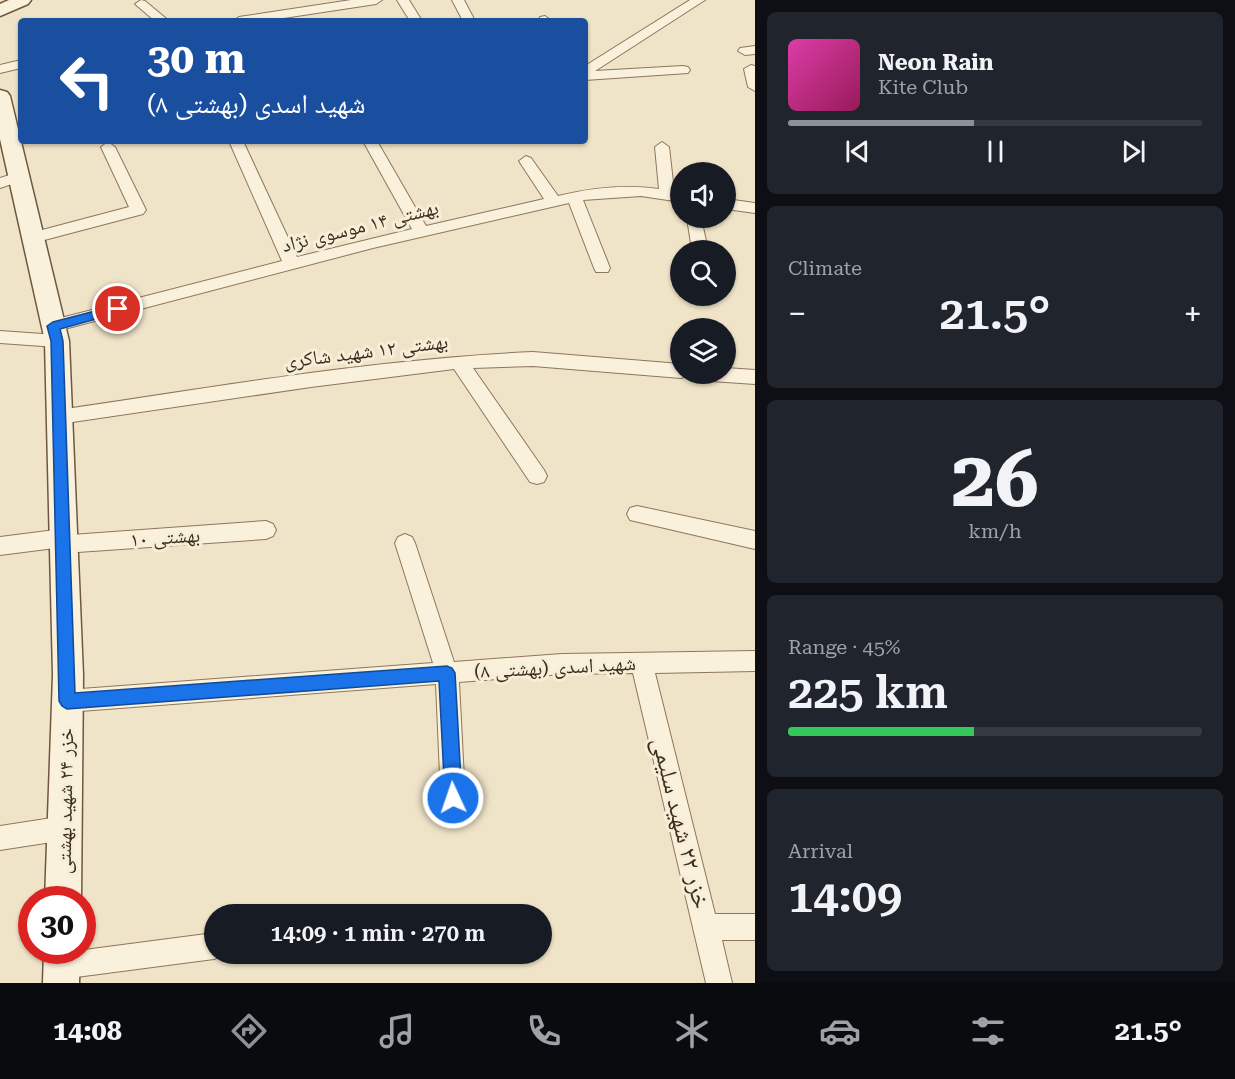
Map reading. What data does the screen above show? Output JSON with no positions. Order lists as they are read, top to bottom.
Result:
{
  "streets": {
    "street": [
      "بهشتی ۱۴ موسوی نژاد",
      "بهشتی ۱۲ شهید شاکری",
      "بهشتی ۱۰",
      "شهید اسدی (بهشتی ۸)",
      "خزر ۲۴ شهید بهشتی",
      "خزر ۲۲ شهید سلیمی"
    ]
  },
  "crossings": [
    ["بهشتی ۱۴ موسوی نژاد", "خزر ۲۴ شهید بهشتی"],
    ["بهشتی ۱۲ شهید شاکری", "خزر ۲۴ شهید بهشتی"],
    ["بهشتی ۱۰", "خزر ۲۴ شهید بهشتی"],
    ["شهید اسدی (بهشتی ۸)", "خزر ۲۴ شهید بهشتی"],
    ["شهید اسدی (بهشتی ۸)", "خزر ۲۲ شهید سلیمی"]
  ],
  "page": {
    "turn": ["30 m", "شهید اسدی (بهشتی ۸)"],
    "song": ["Neon Rain", "Kite Club"],
    "tile": [
      "Climate",
      ["26", "km/h"],
      ["Range · 45%", "225 km"],
      ["Arrival", "14:09"]
    ],
    "heat": ["−", "21.5°", "+"],
    "limit": "30",
    "trip": "14:09 · 1 min · 270 m",
    "tabs": ["14:08", "21.5°"]
  }
}
